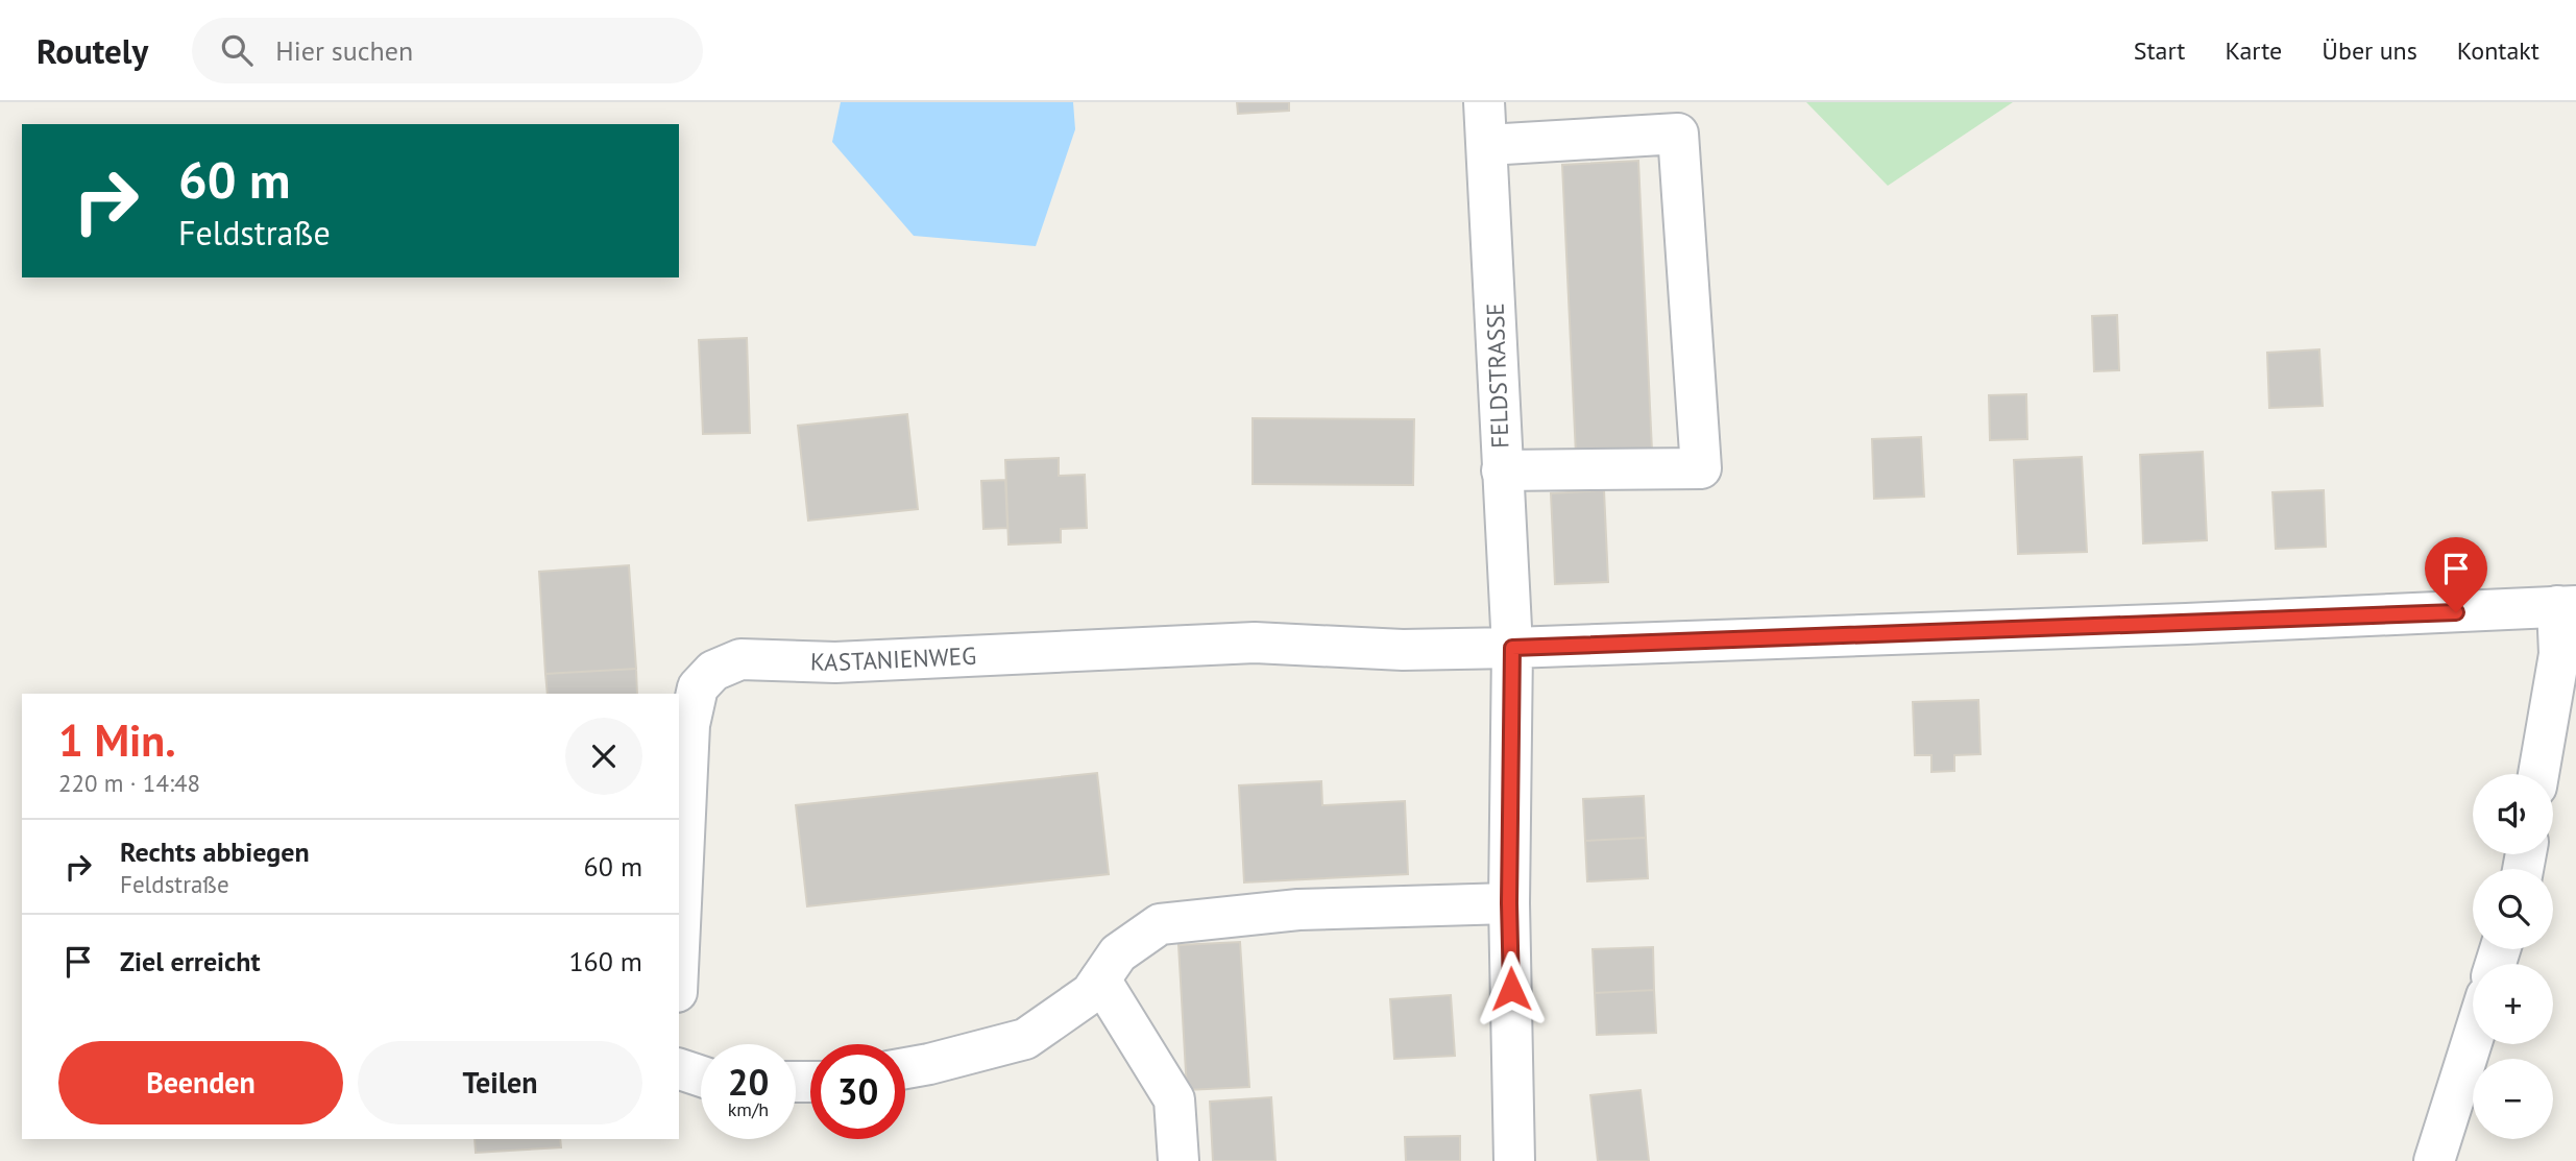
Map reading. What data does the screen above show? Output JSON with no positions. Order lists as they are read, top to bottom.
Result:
{
  "streets": {
    "street": ["FELDSTRASSE", "KASTANIENWEG"]
  },
  "crossings": [
    ["FELDSTRASSE", "KASTANIENWEG"]
  ],
  "page": {
    "header": "Routely",
    "search": "Hier suchen",
    "nav": [
      "Start",
      "Karte",
      "Über uns",
      "Kontakt"
    ],
    "turn": ["60 m", "Feldstraße"],
    "heading": ["1 Min.", "220 m · 14:48"],
    "map_buttons": ["+", "−"],
    "list": [
      {
        "name": "Rechts abbiegen",
        "note": "Feldstraße",
        "value": "60 m"
      },
      {
        "name": "Ziel erreicht",
        "value": "160 m"
      }
    ],
    "buttons": ["Beenden", "Teilen"],
    "speed": "20 km/h",
    "limit": "30"
  }
}
